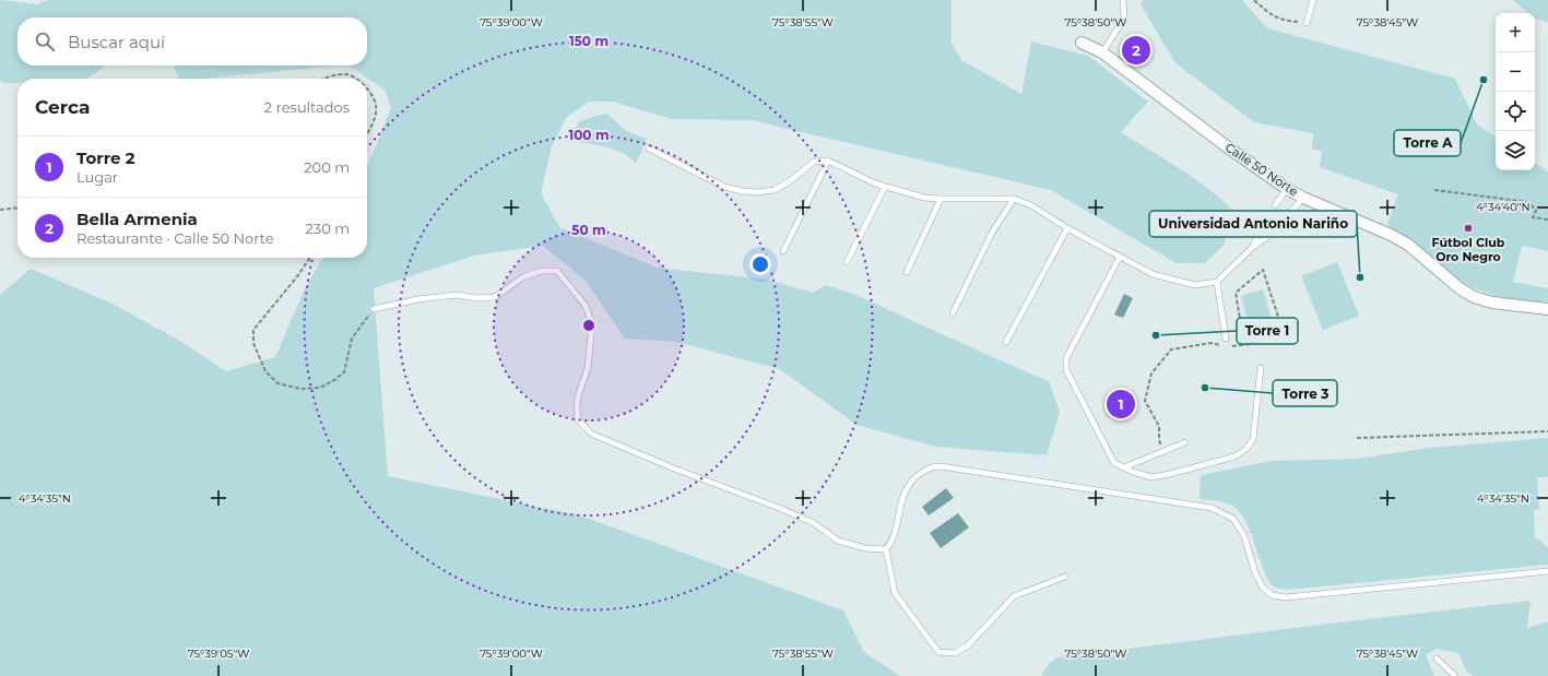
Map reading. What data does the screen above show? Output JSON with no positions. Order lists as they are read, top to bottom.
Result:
{
  "streets": {
    "street": ["Calle 50 Norte"]
  },
  "places": [
    "Torre A",
    "Fútbol Club Oro Negro",
    "Universidad Antonio Nariño",
    "Torre 1",
    "Torre 3"
  ],
  "page": {
    "map_buttons": ["+", "−"],
    "search": "Buscar aquí",
    "pins": ["2", "1"],
    "heading": ["Cerca", "2 resultados"],
    "list": [
      {
        "mark": "1",
        "name": "Torre 2",
        "note": "Lugar",
        "value": "200 m"
      },
      {
        "mark": "2",
        "name": "Bella Armenia",
        "note": "Restaurante · Calle 50 Norte",
        "value": "230 m"
      }
    ]
  },
  "coordinates": [
    "75°39'00\"W",
    "75°38'55\"W",
    "75°38'50\"W",
    "75°38'45\"W",
    "4°34'40\"N",
    "4°34'35\"N",
    "75°39'05\"W"
  ],
  "rings": ["150 m", "100 m", "50 m"]
}
